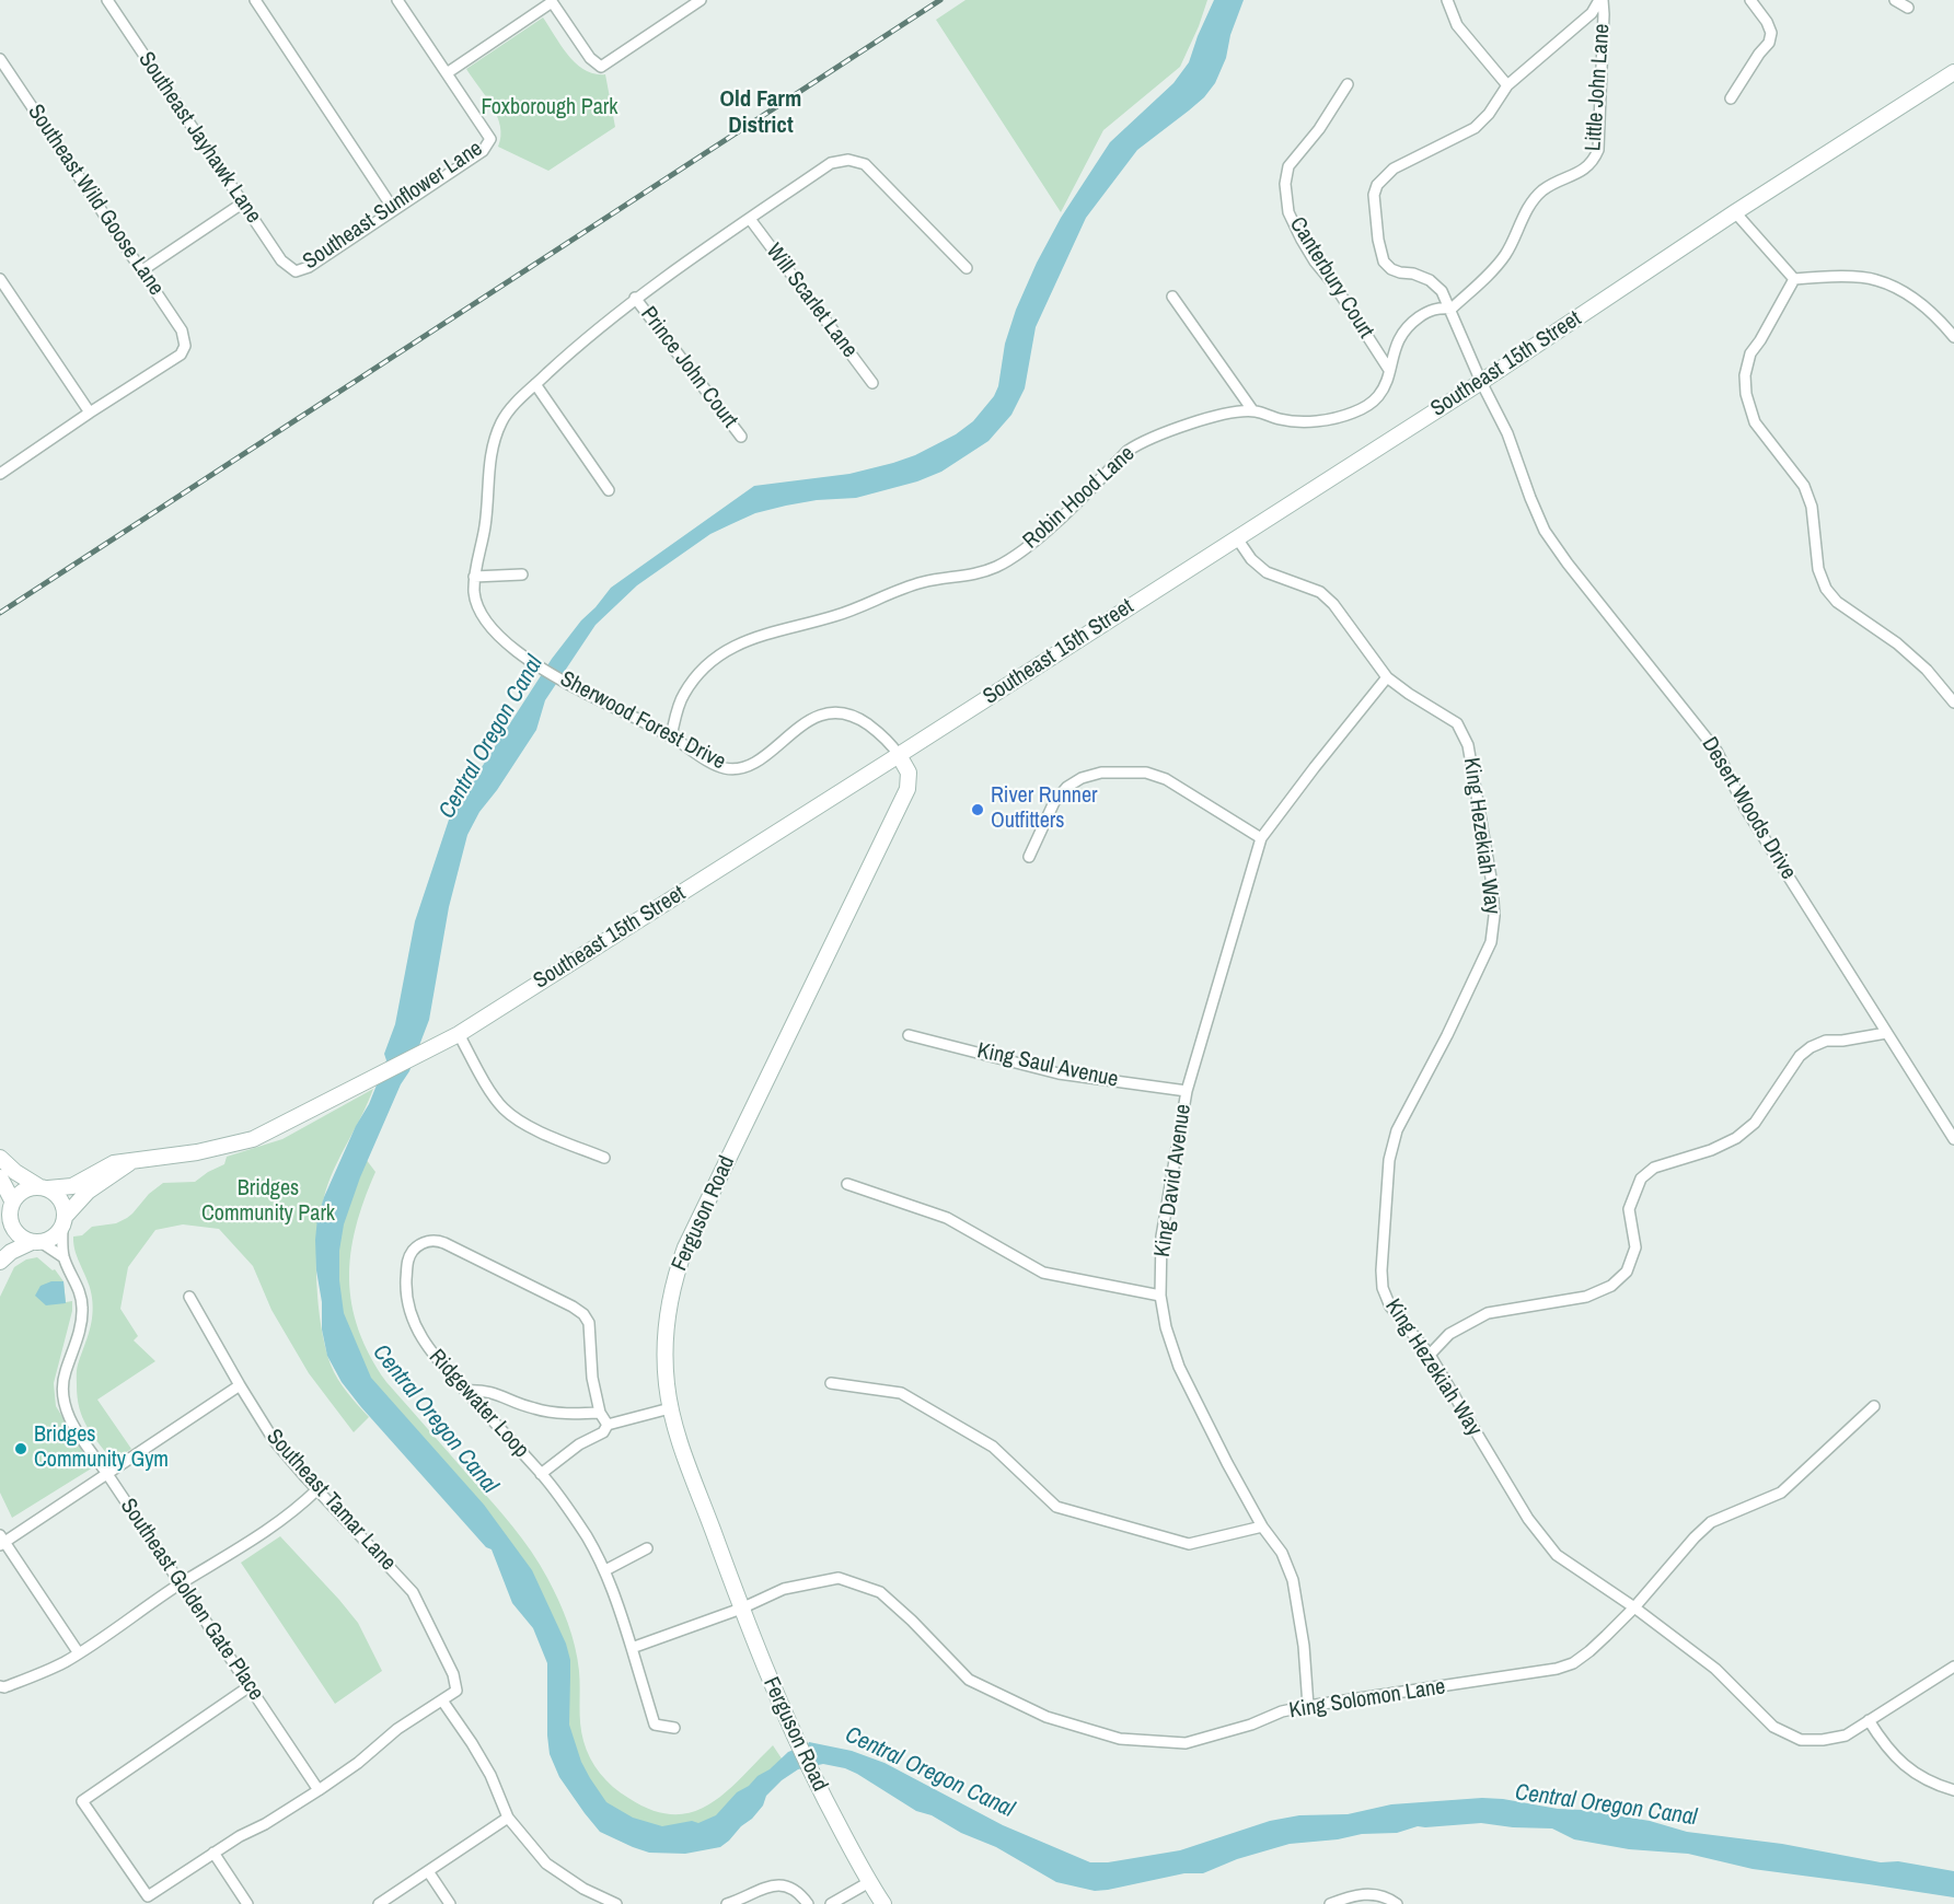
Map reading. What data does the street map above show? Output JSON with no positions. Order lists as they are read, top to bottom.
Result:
{
  "streets": {
    "main road": ["Southeast 15th Street", "Ferguson Road"],
    "street": [
      "Little John Lane",
      "Southeast Jayhawk Lane",
      "Southeast Wild Goose Lane",
      "Southeast Sunflower Lane",
      "Canterbury Court",
      "Will Scarlet Lane",
      "Prince John Court",
      "Robin Hood Lane",
      "Sherwood Forest Drive",
      "Desert Woods Drive",
      "King Hezekiah Way",
      "King Saul Avenue",
      "King David Avenue",
      "Ridgewater Loop",
      "Southeast Tamar Lane",
      "Southeast Golden Gate Place",
      "King Solomon Lane"
    ]
  },
  "crossings": [
    ["Little John Lane", "Robin Hood Lane"],
    ["Little John Lane", "Desert Woods Drive"],
    ["Southeast Jayhawk Lane", "Southeast Sunflower Lane"],
    ["Canterbury Court", "Robin Hood Lane"],
    ["Will Scarlet Lane", "Sherwood Forest Drive"],
    ["Southeast 15th Street", "Sherwood Forest Drive"],
    ["Southeast 15th Street", "Desert Woods Drive"],
    ["Southeast 15th Street", "King Hezekiah Way"],
    ["Southeast 15th Street", "Ferguson Road"],
    ["Southeast 15th Street", "Southeast Golden Gate Place"],
    ["Prince John Court", "Sherwood Forest Drive"],
    ["Robin Hood Lane", "Sherwood Forest Drive"],
    ["Robin Hood Lane", "Desert Woods Drive"],
    ["Sherwood Forest Drive", "Ferguson Road"],
    ["King Hezekiah Way", "King David Avenue"],
    ["King Hezekiah Way", "King Solomon Lane"],
    ["King Saul Avenue", "King David Avenue"],
    ["King David Avenue", "King Solomon Lane"],
    ["Ferguson Road", "King Solomon Lane"]
  ],
  "districts": ["Old Farm District"],
  "water": ["Central Oregon Canal"],
  "parks": ["Foxborough Park", "Bridges Community Park"],
  "places": ["River Runner Outfitters", "Bridges Community Gym"]
}
